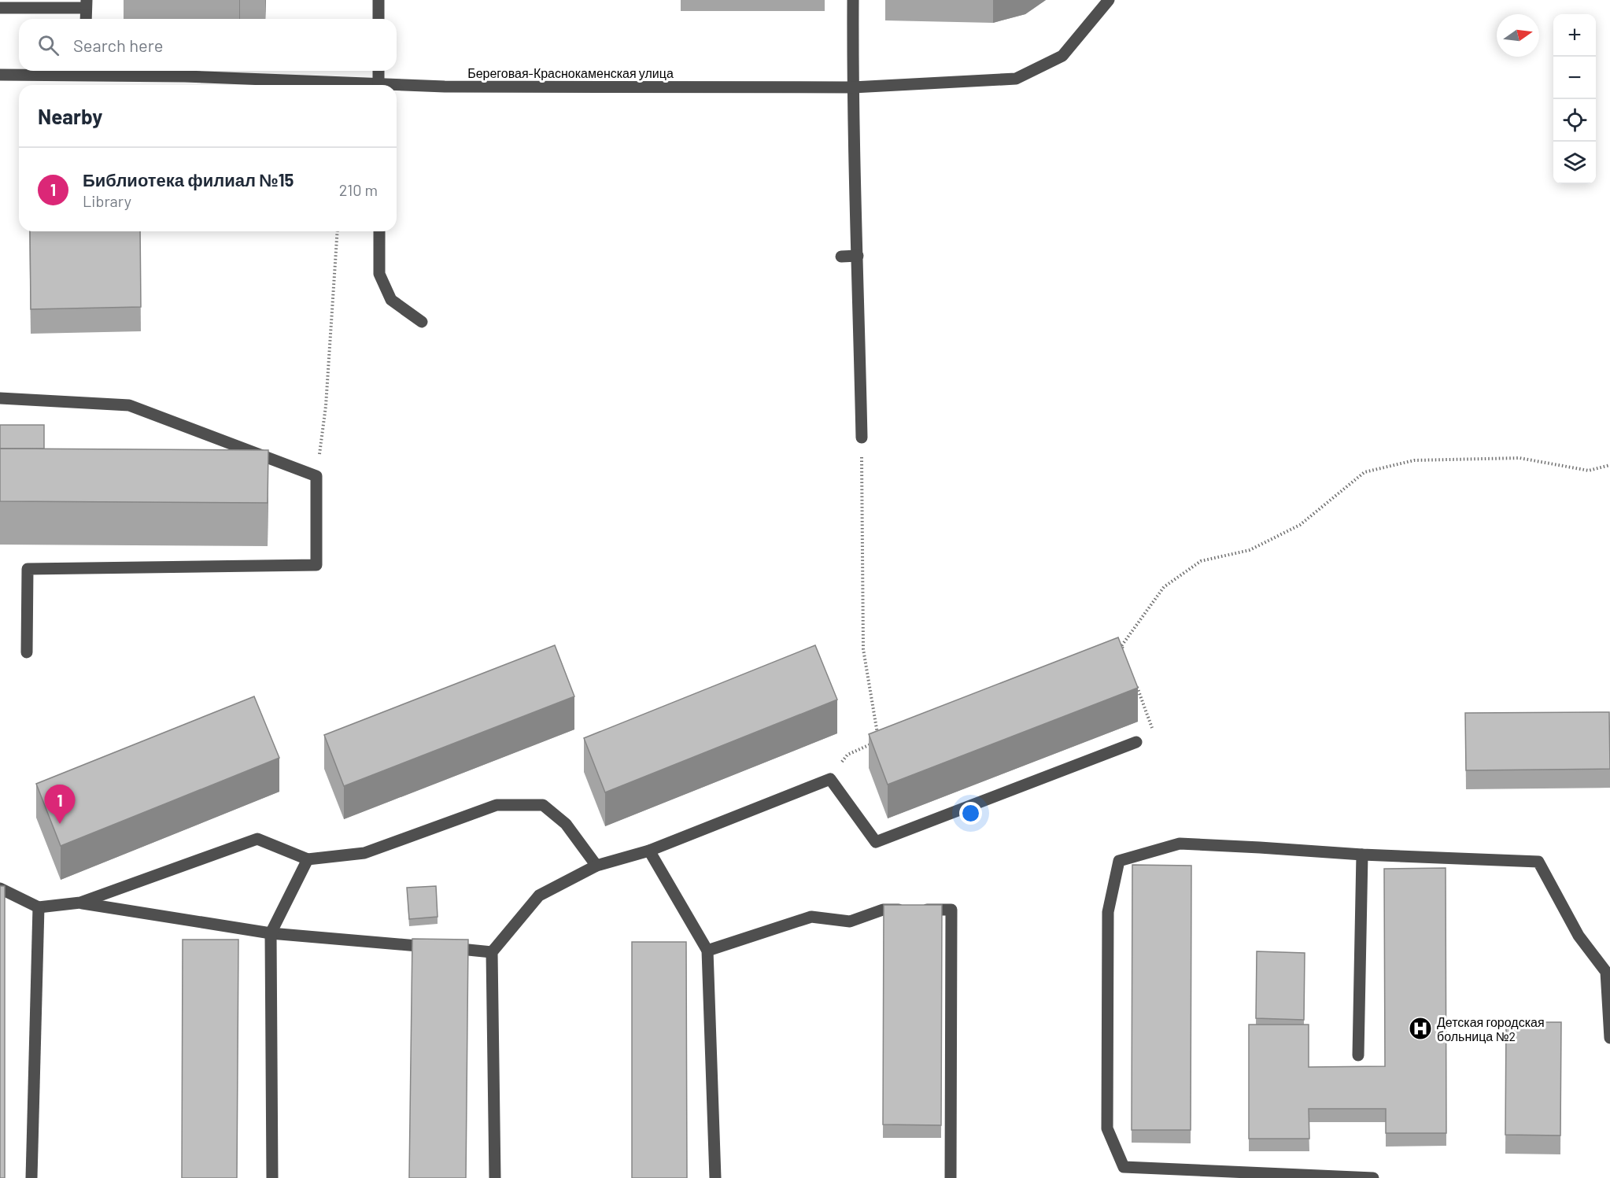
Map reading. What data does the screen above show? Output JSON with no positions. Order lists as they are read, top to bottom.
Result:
{
  "streets": {
    "street": ["Береговая-Краснокаменская улица"]
  },
  "places": {
    "hospital": ["Детская городская больница №2"]
  },
  "north": "right",
  "page": {
    "map_buttons": ["+", "−"],
    "search": "Search here",
    "heading": "Nearby",
    "list": [
      {
        "mark": "1",
        "name": "Библиотека филиал №15",
        "note": "Library",
        "value": "210 m"
      }
    ],
    "pins": "1"
  }
}
